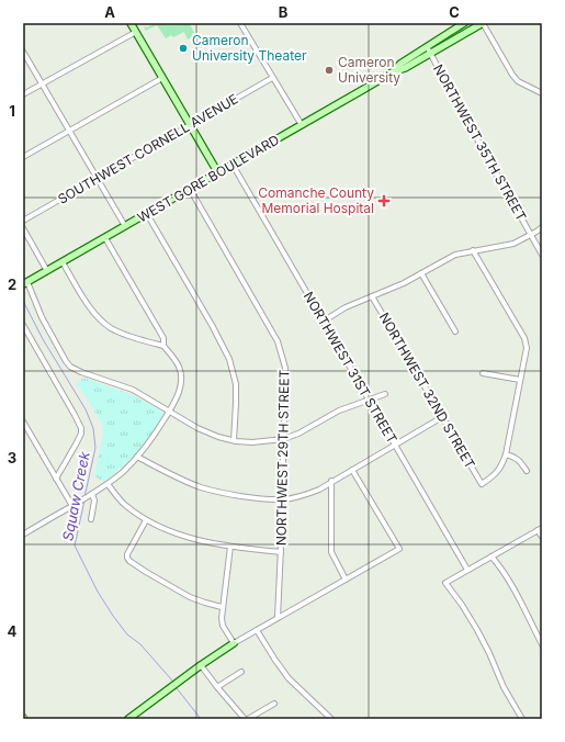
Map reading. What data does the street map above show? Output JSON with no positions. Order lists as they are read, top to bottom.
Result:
{
  "streets": {
    "main road": ["WEST GORE BOULEVARD"],
    "street": [
      "NORTHWEST 35TH STREET",
      "SOUTHWEST CORNELL AVENUE",
      "NORTHWEST 31ST STREET",
      "NORTHWEST 32ND STREET",
      "NORTHWEST 29TH STREET"
    ]
  },
  "crossings": [
    ["NORTHWEST 35TH STREET", "WEST GORE BOULEVARD"],
    ["WEST GORE BOULEVARD", "NORTHWEST 31ST STREET"],
    ["WEST GORE BOULEVARD", "NORTHWEST 29TH STREET"]
  ],
  "water": ["Squaw Creek"],
  "places": {
    "other": ["Cameron University Theater", "Cameron University"],
    "health": ["Comanche County Memorial Hospital"]
  },
  "grid": {
    "columns": ["A", "B", "C"],
    "rows": [
      "1",
      "2",
      "3",
      "4"
    ]
  }
}
